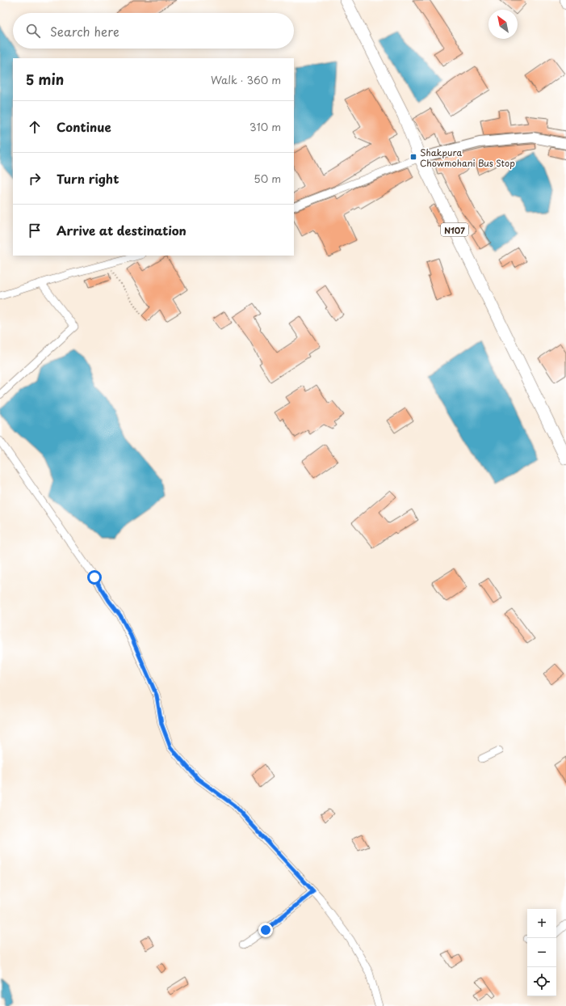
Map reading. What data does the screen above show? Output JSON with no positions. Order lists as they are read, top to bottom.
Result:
{
  "streets": {
    "highway": ["N107"]
  },
  "places": {
    "transit": ["Shakpura Chowmohani Bus Stop"]
  },
  "north": "top left",
  "page": {
    "search": "Search here",
    "heading": ["5 min", "Walk · 360 m"],
    "list": [
      ["Continue", "310 m"],
      ["Turn right", "50 m"],
      "Arrive at destination"
    ],
    "map_buttons": ["+", "−"]
  }
}
